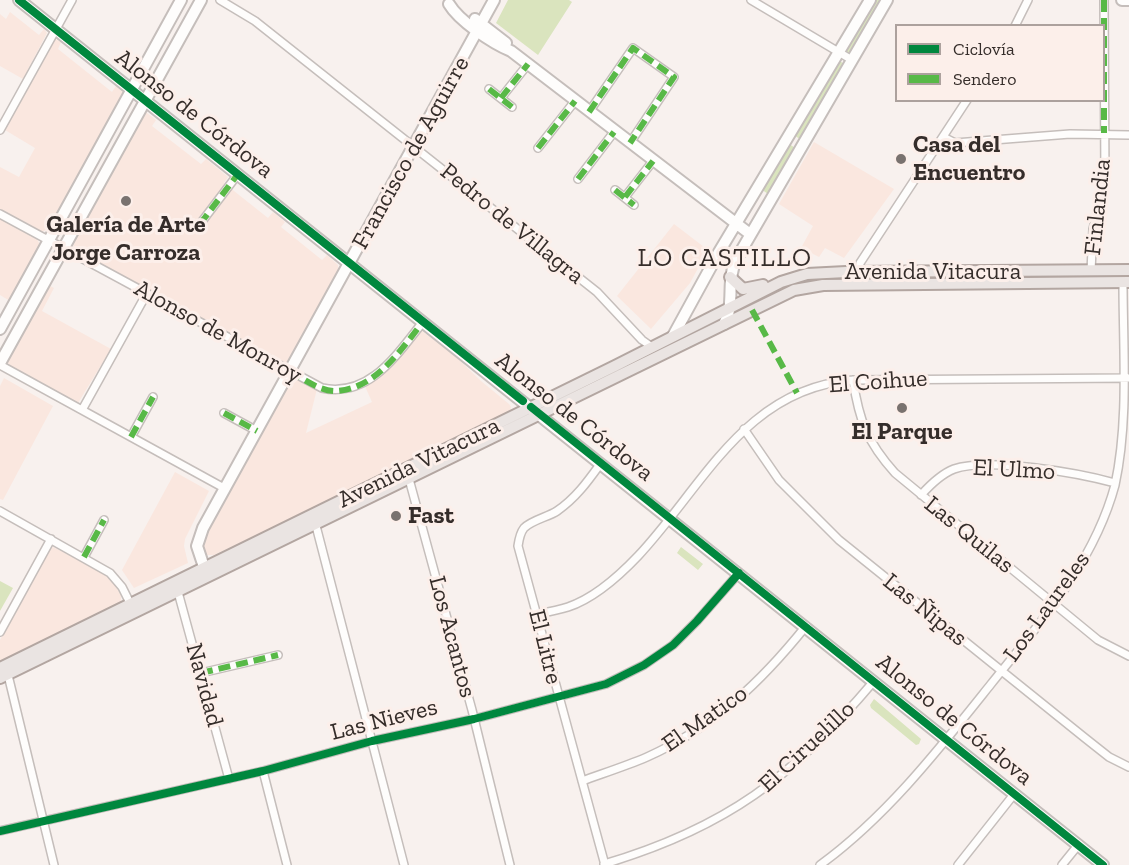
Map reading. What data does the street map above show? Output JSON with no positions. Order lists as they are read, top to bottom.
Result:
{
  "streets": {
    "main road": ["Alonso de Córdova", "Francisco de Aguirre", "Avenida Vitacura"],
    "street": [
      "Finlandia",
      "Pedro de Villagra",
      "Alonso de Monroy",
      "El Coihue",
      "El Ulmo",
      "Las Quilas",
      "Los Laureles",
      "Las Ñipas",
      "Los Acantos",
      "El Litre",
      "Navidad",
      "El Matico",
      "Las Nieves",
      "El Ciruelillo"
    ]
  },
  "crossings": [
    ["Alonso de Córdova", "Francisco de Aguirre"],
    ["Alonso de Córdova", "Avenida Vitacura"],
    ["Alonso de Córdova", "Alonso de Monroy"],
    ["Alonso de Córdova", "El Coihue"],
    ["Alonso de Córdova", "Los Laureles"],
    ["Alonso de Córdova", "El Litre"],
    ["Alonso de Córdova", "El Matico"],
    ["Alonso de Córdova", "Las Nieves"],
    ["Alonso de Córdova", "El Ciruelillo"],
    ["Francisco de Aguirre", "Pedro de Villagra"],
    ["Francisco de Aguirre", "Avenida Vitacura"],
    ["Francisco de Aguirre", "Alonso de Monroy"],
    ["Finlandia", "Avenida Vitacura"],
    ["Pedro de Villagra", "Avenida Vitacura"],
    ["Avenida Vitacura", "Los Laureles"],
    ["Avenida Vitacura", "Los Acantos"],
    ["Avenida Vitacura", "Navidad"],
    ["El Coihue", "Las Quilas"],
    ["El Coihue", "Los Laureles"],
    ["El Coihue", "Las Ñipas"],
    ["El Coihue", "El Litre"],
    ["El Ulmo", "Las Quilas"],
    ["El Ulmo", "Los Laureles"],
    ["Las Quilas", "Los Laureles"],
    ["Los Laureles", "Las Ñipas"],
    ["Los Acantos", "Las Nieves"],
    ["El Litre", "El Matico"],
    ["El Litre", "Las Nieves"],
    ["El Litre", "El Ciruelillo"],
    ["Navidad", "Las Nieves"]
  ],
  "districts": ["LO CASTILLO"],
  "places": [
    "Casa del Encuentro",
    "Galería de Arte Jorge Carroza",
    "El Parque",
    "Fast"
  ],
  "legend": ["Ciclovía", "Sendero"]
}
